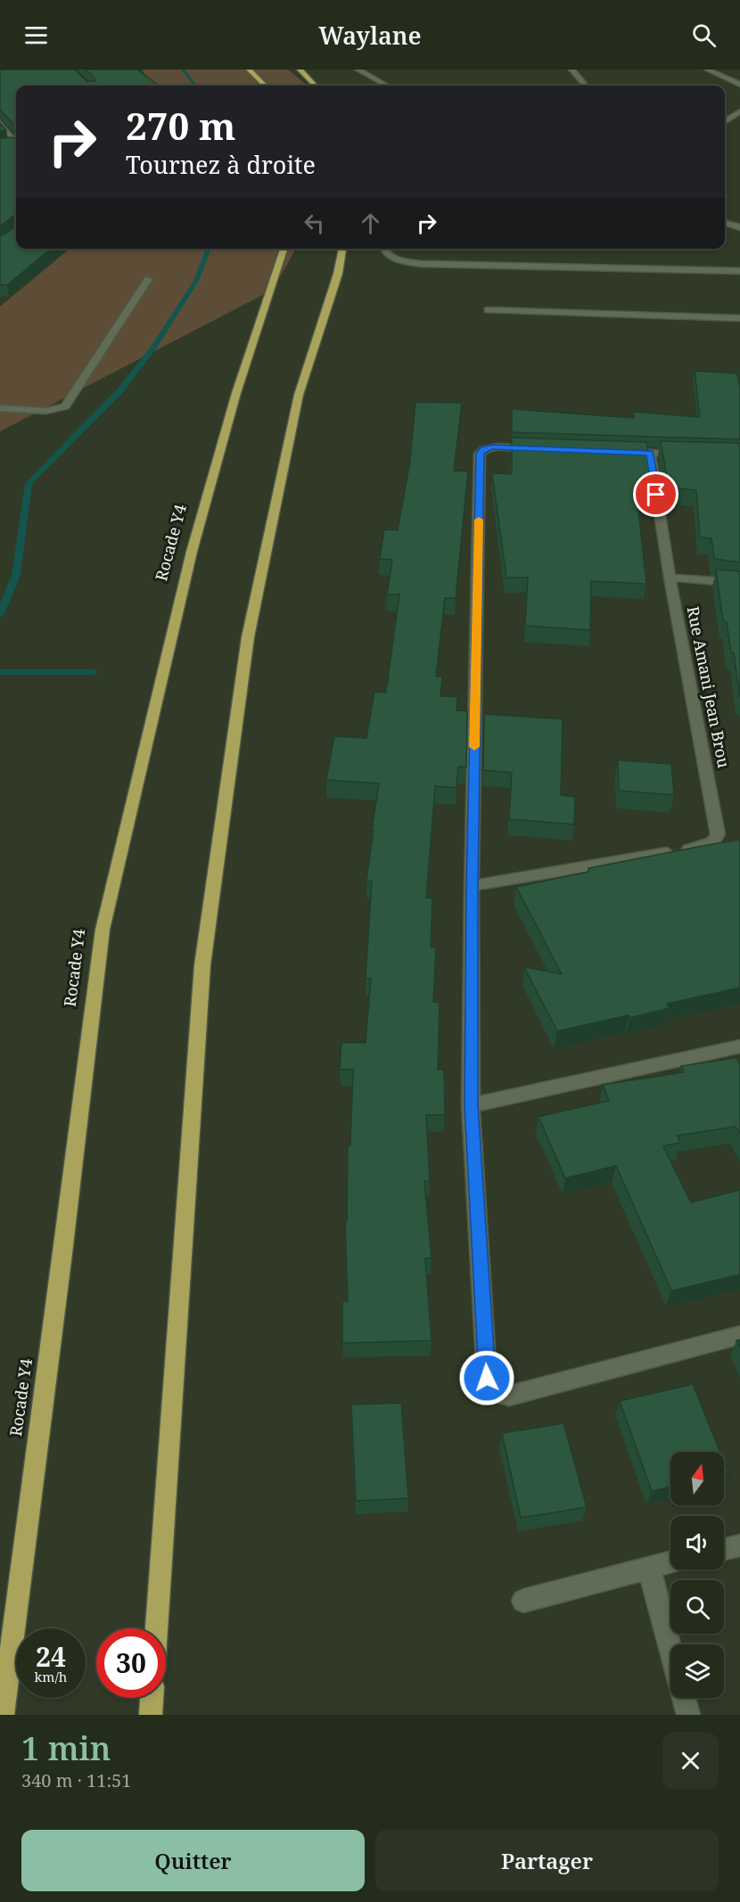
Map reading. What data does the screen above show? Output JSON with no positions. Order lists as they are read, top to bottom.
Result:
{
  "streets": {
    "highway": ["Rocade Y4"],
    "street": ["Rue Amani Jean Brou"]
  },
  "north": "top",
  "page": {
    "header": "Waylane",
    "turn": ["270 m", "Tournez à droite"],
    "speed": "24 km/h",
    "limit": "30",
    "heading": ["1 min", "340 m · 11:51"],
    "buttons": ["Quitter", "Partager"]
  }
}
